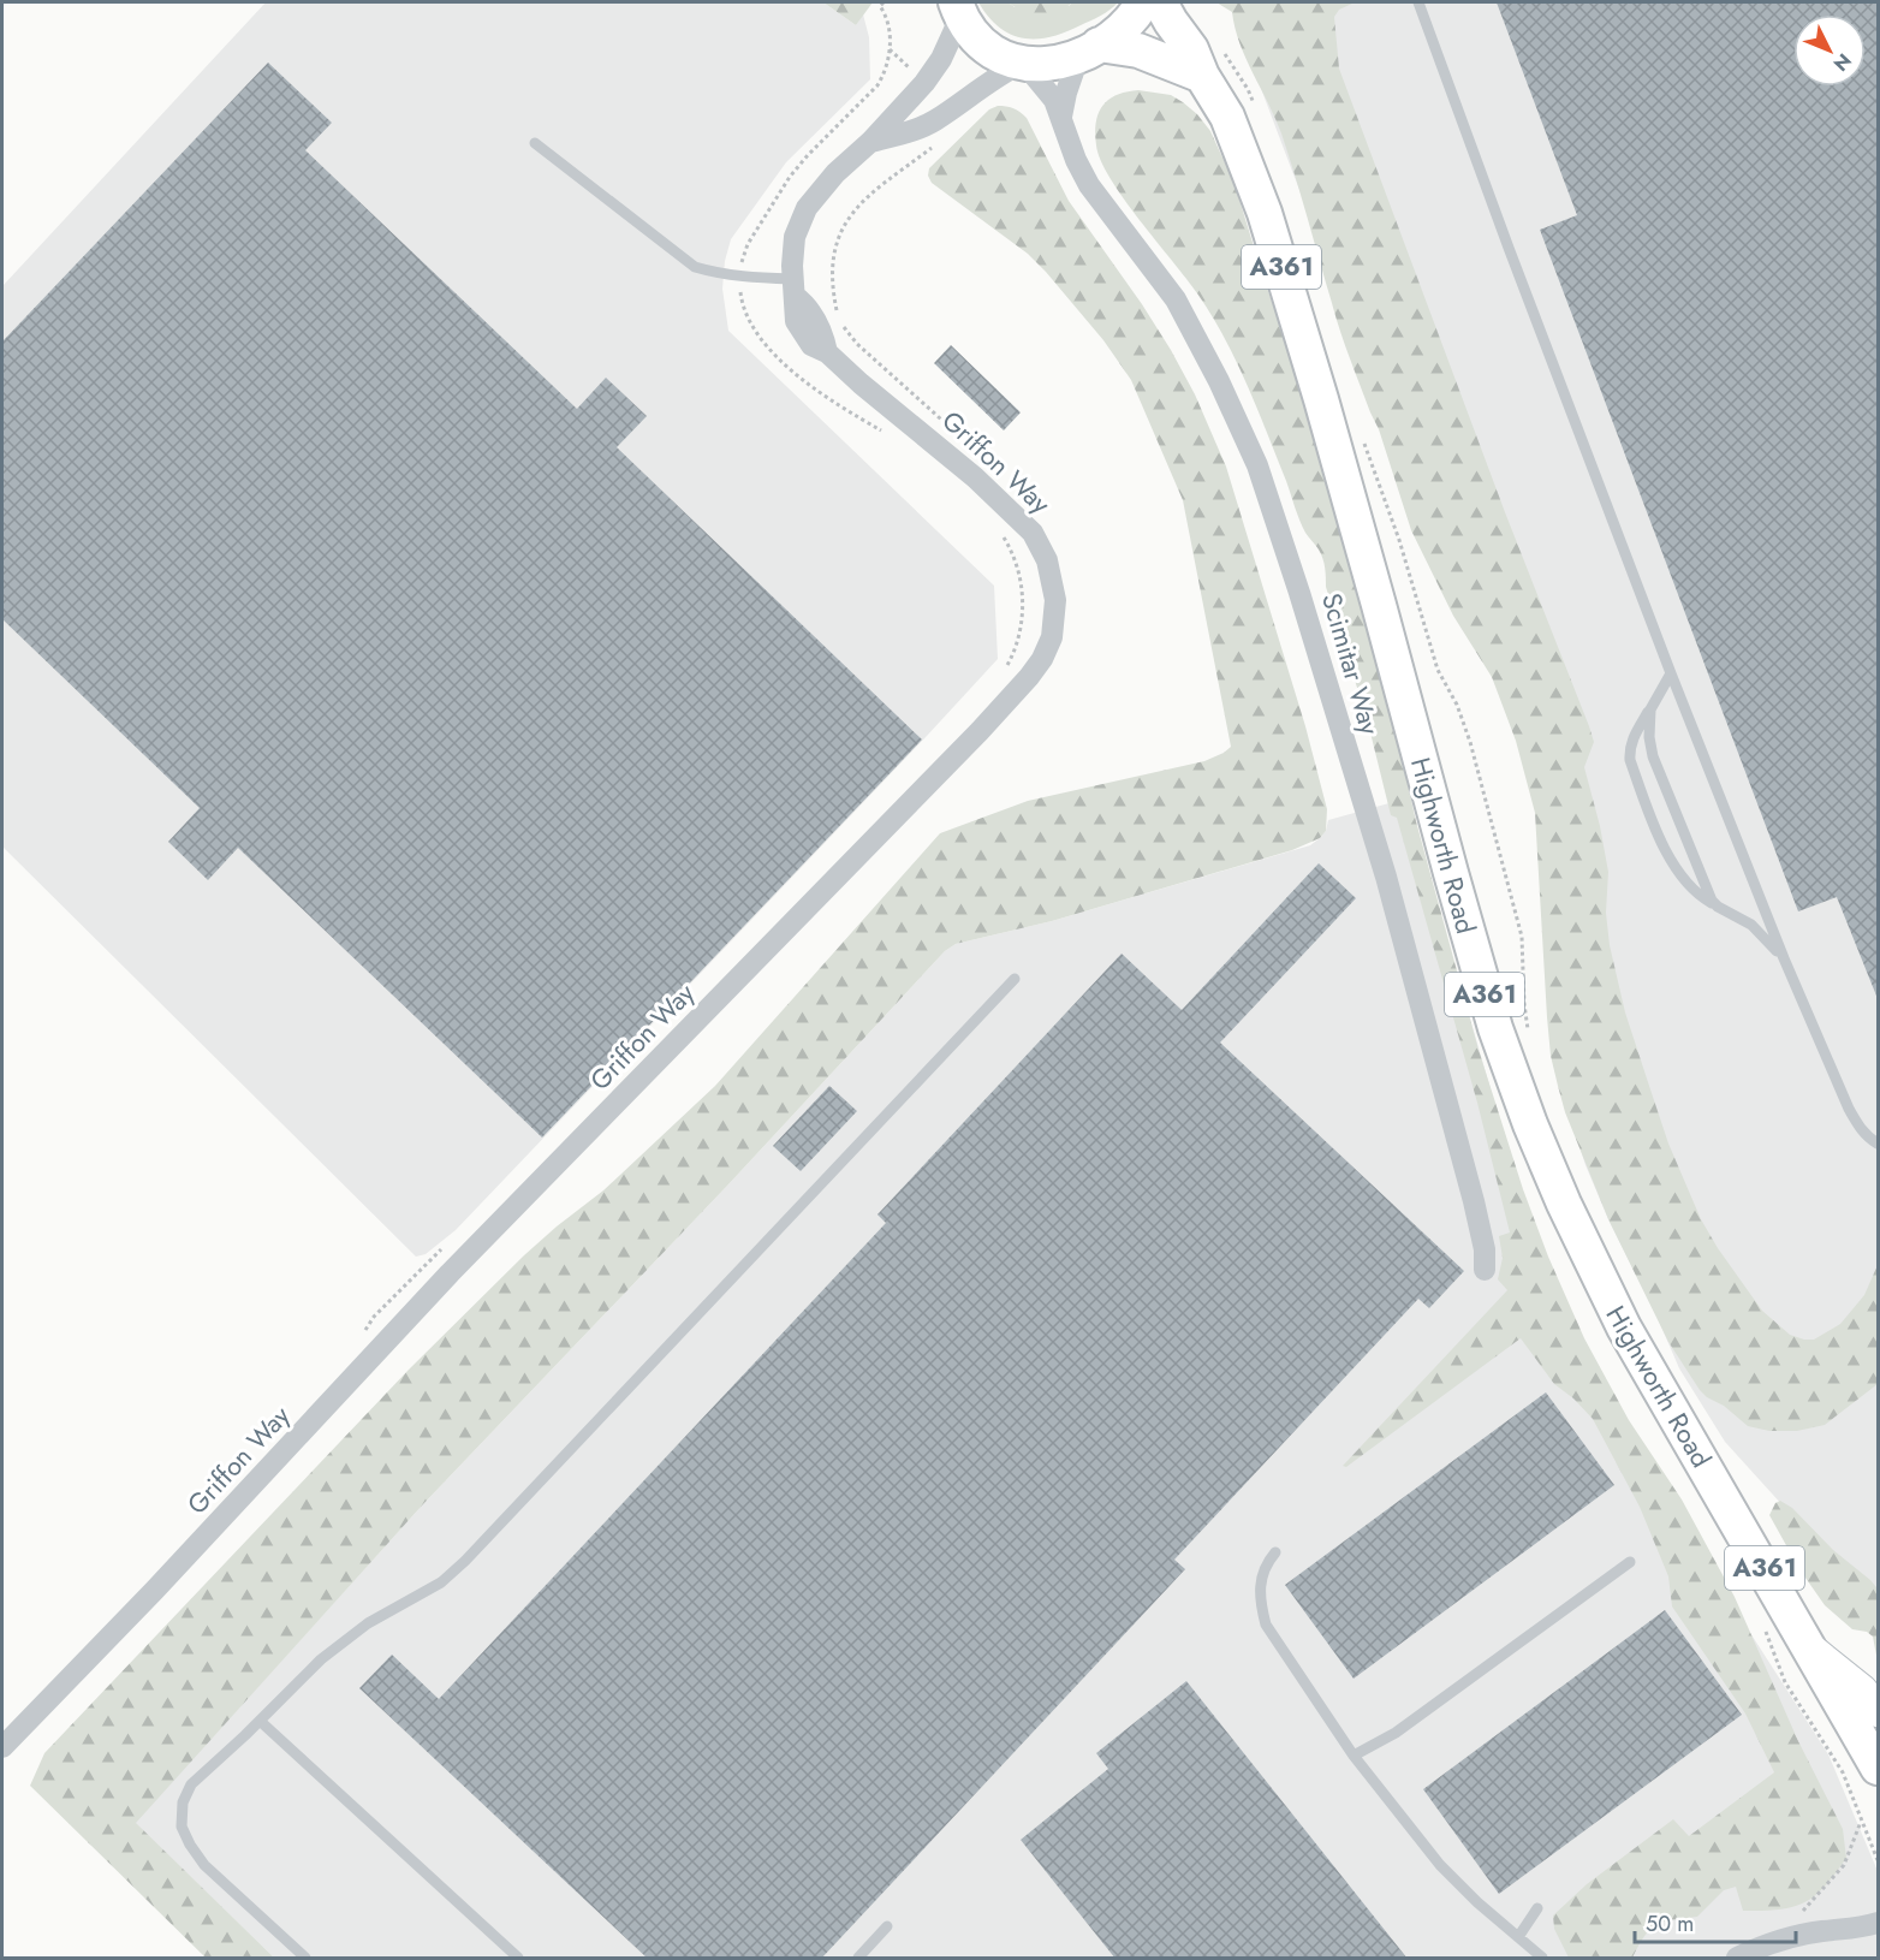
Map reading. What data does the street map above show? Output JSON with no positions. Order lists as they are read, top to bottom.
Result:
{
  "streets": {
    "main road": ["A361", "Highworth Road"],
    "street": ["Griffon Way", "Scimitar Way"]
  },
  "scale_bar": "50 m",
  "north": "bottom right"
}
